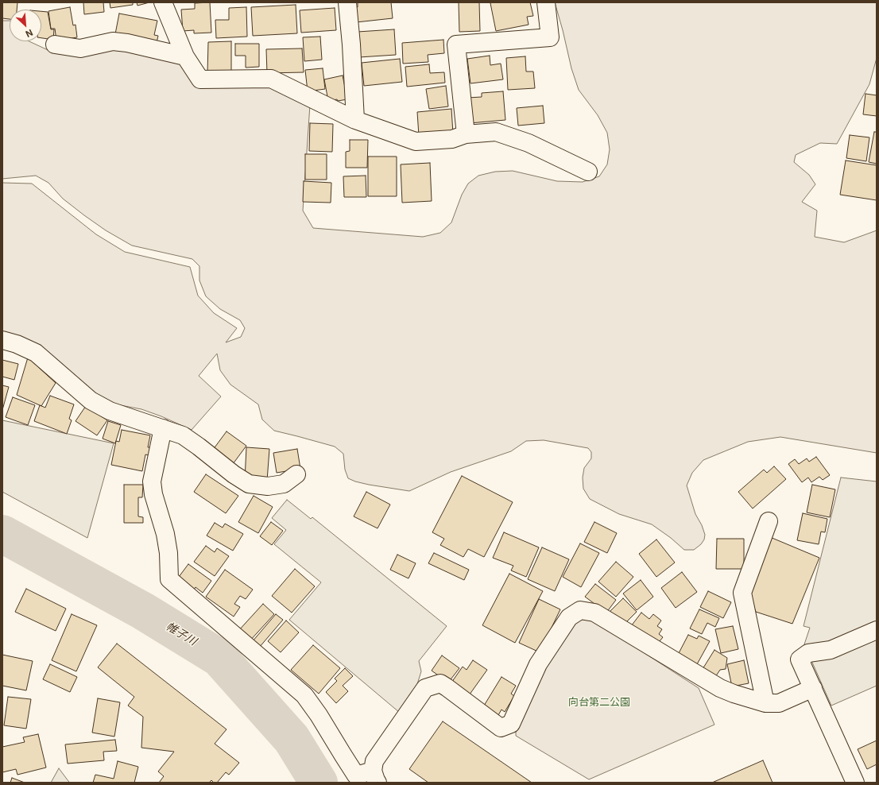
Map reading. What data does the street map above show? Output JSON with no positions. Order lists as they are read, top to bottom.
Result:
{
  "water": ["帷子川"],
  "parks": ["向台第二公園"],
  "north": "bottom right"
}
